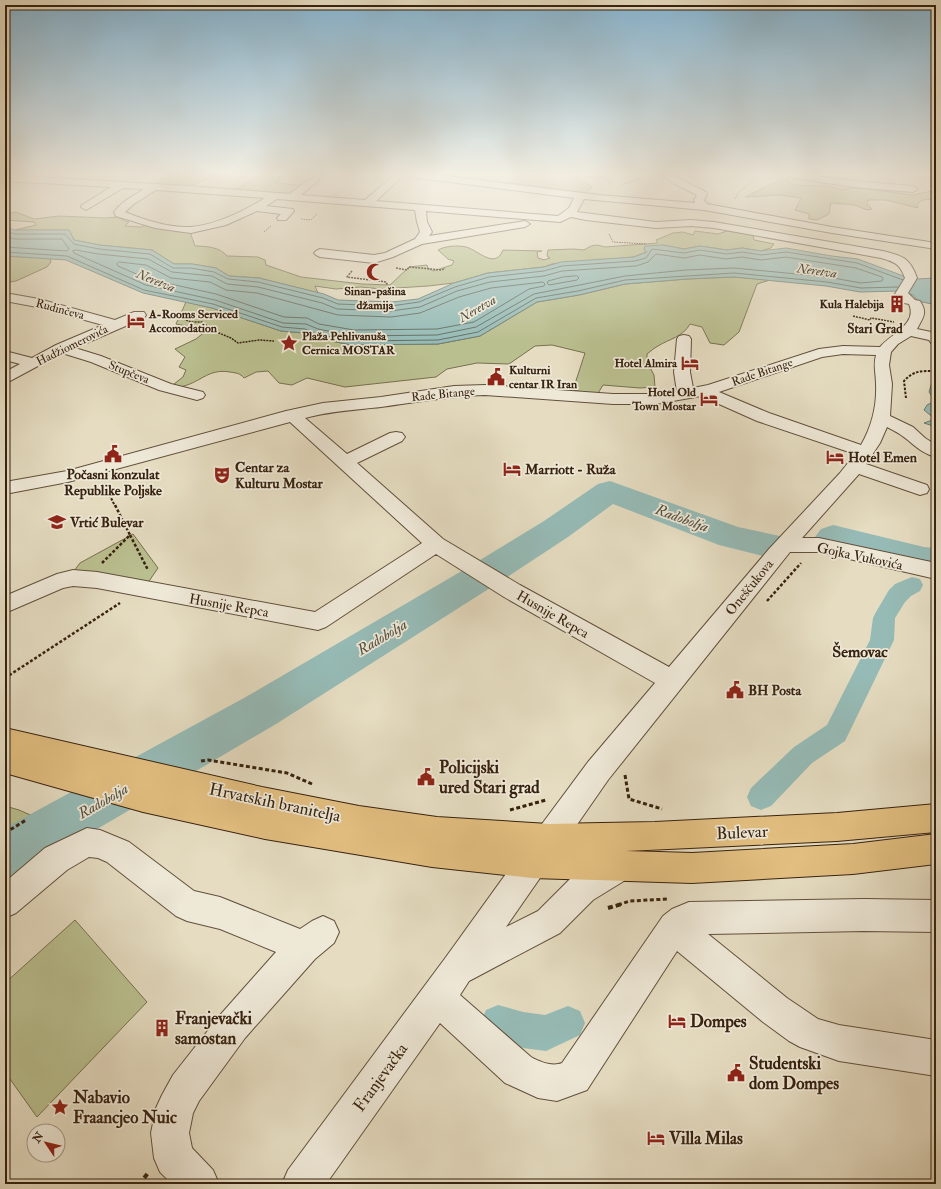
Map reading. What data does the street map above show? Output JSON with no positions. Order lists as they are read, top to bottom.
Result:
{
  "streets": {
    "main road": ["Bulevar"],
    "street": [
      "Rudinčeva",
      "Hadžiomerovića",
      "Stupčeva",
      "Rade Bitange",
      "Gojka Vukovića",
      "Oneščukova",
      "Husnije Repca",
      "Franjevačka"
    ]
  },
  "crossings": [
    ["Rudinčeva", "Hadžiomerovića"],
    ["Hadžiomerovića", "Stupčeva"],
    ["Rade Bitange", "Oneščukova"],
    ["Rade Bitange", "Husnije Repca"],
    ["Gojka Vukovića", "Oneščukova"],
    ["Oneščukova", "Husnije Repca"],
    ["Oneščukova", "Bulevar"],
    ["Oneščukova", "Franjevačka"],
    ["Bulevar", "Franjevačka"]
  ],
  "districts": ["Stari Grad", "Šemovac"],
  "water": ["Neretva", "Radobolja"],
  "places": {
    "mosque": ["Sinan-pašina džamija"],
    "building": ["Kula Halebija", "Franjevački samostan"],
    "hotel": [
      "A-Rooms Serviced Accomodation",
      "Hotel Almira",
      "Hotel Old Town Mostar",
      "Hotel Emen",
      "Marriott - Ruža",
      "Dompes",
      "Villa Milas"
    ],
    "place": ["Plaža Pehlivanuša Cernica MOSTAR", "Nabavio Fraancjeo Nuic"],
    "public building": [
      "Kulturni centar IR Iran",
      "Počasni konzulat Republike Poljske",
      "BH Posta",
      "Policijski ured Stari grad",
      "Studentski dom Dompes"
    ],
    "theatre": ["Centar za Kulturu Mostar"],
    "school or university": ["Vrtić Bulevar"]
  },
  "north": "top left"
}
